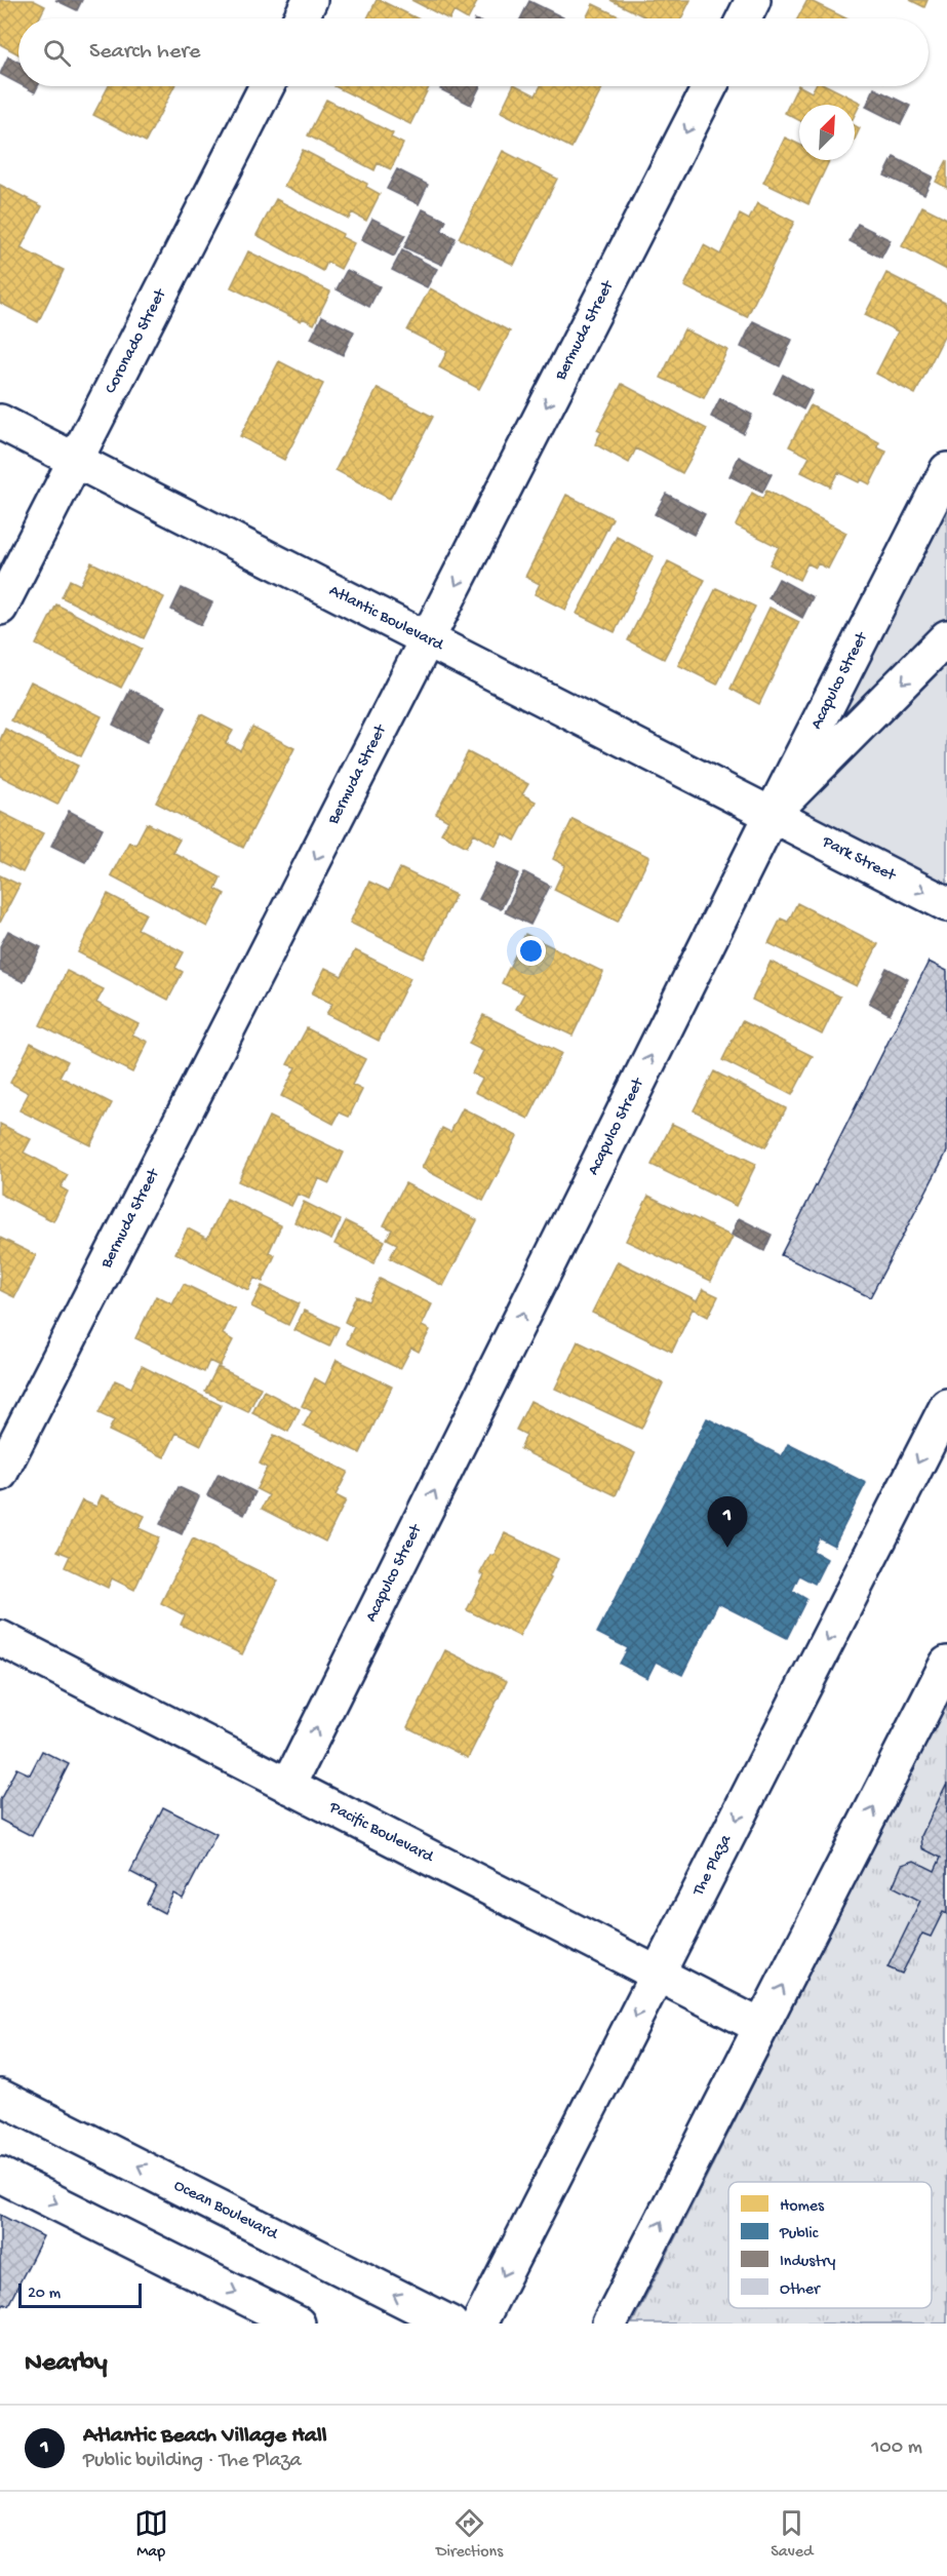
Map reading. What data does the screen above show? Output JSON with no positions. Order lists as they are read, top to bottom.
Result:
{
  "streets": {
    "main road": [
      "Bermuda Street",
      "Coronado Street",
      "Atlantic Boulevard",
      "Acapulco Street",
      "Park Street",
      "Pacific Boulevard",
      "The Plaza",
      "Ocean Boulevard"
    ]
  },
  "crossings": [
    ["Bermuda Street", "Atlantic Boulevard"],
    ["Coronado Street", "Atlantic Boulevard"],
    ["Atlantic Boulevard", "Acapulco Street"],
    ["Atlantic Boulevard", "Park Street"],
    ["Acapulco Street", "Park Street"],
    ["Acapulco Street", "Pacific Boulevard"],
    ["Pacific Boulevard", "The Plaza"]
  ],
  "one_way": ["Bermuda Street", "Acapulco Street", "Park Street"],
  "legend": [
    "Homes",
    "Public",
    "Industry",
    "Other"
  ],
  "scale_bar": "20 m",
  "north": "top right",
  "page": {
    "search": "Search here",
    "pins": "1",
    "scale": "20 m",
    "heading": "Nearby",
    "list": [
      {
        "mark": "1",
        "name": "Atlantic Beach Village Hall",
        "note": "Public building · The Plaza",
        "value": "100 m"
      }
    ],
    "nav": ["Map", "Directions", "Saved"]
  }
}
